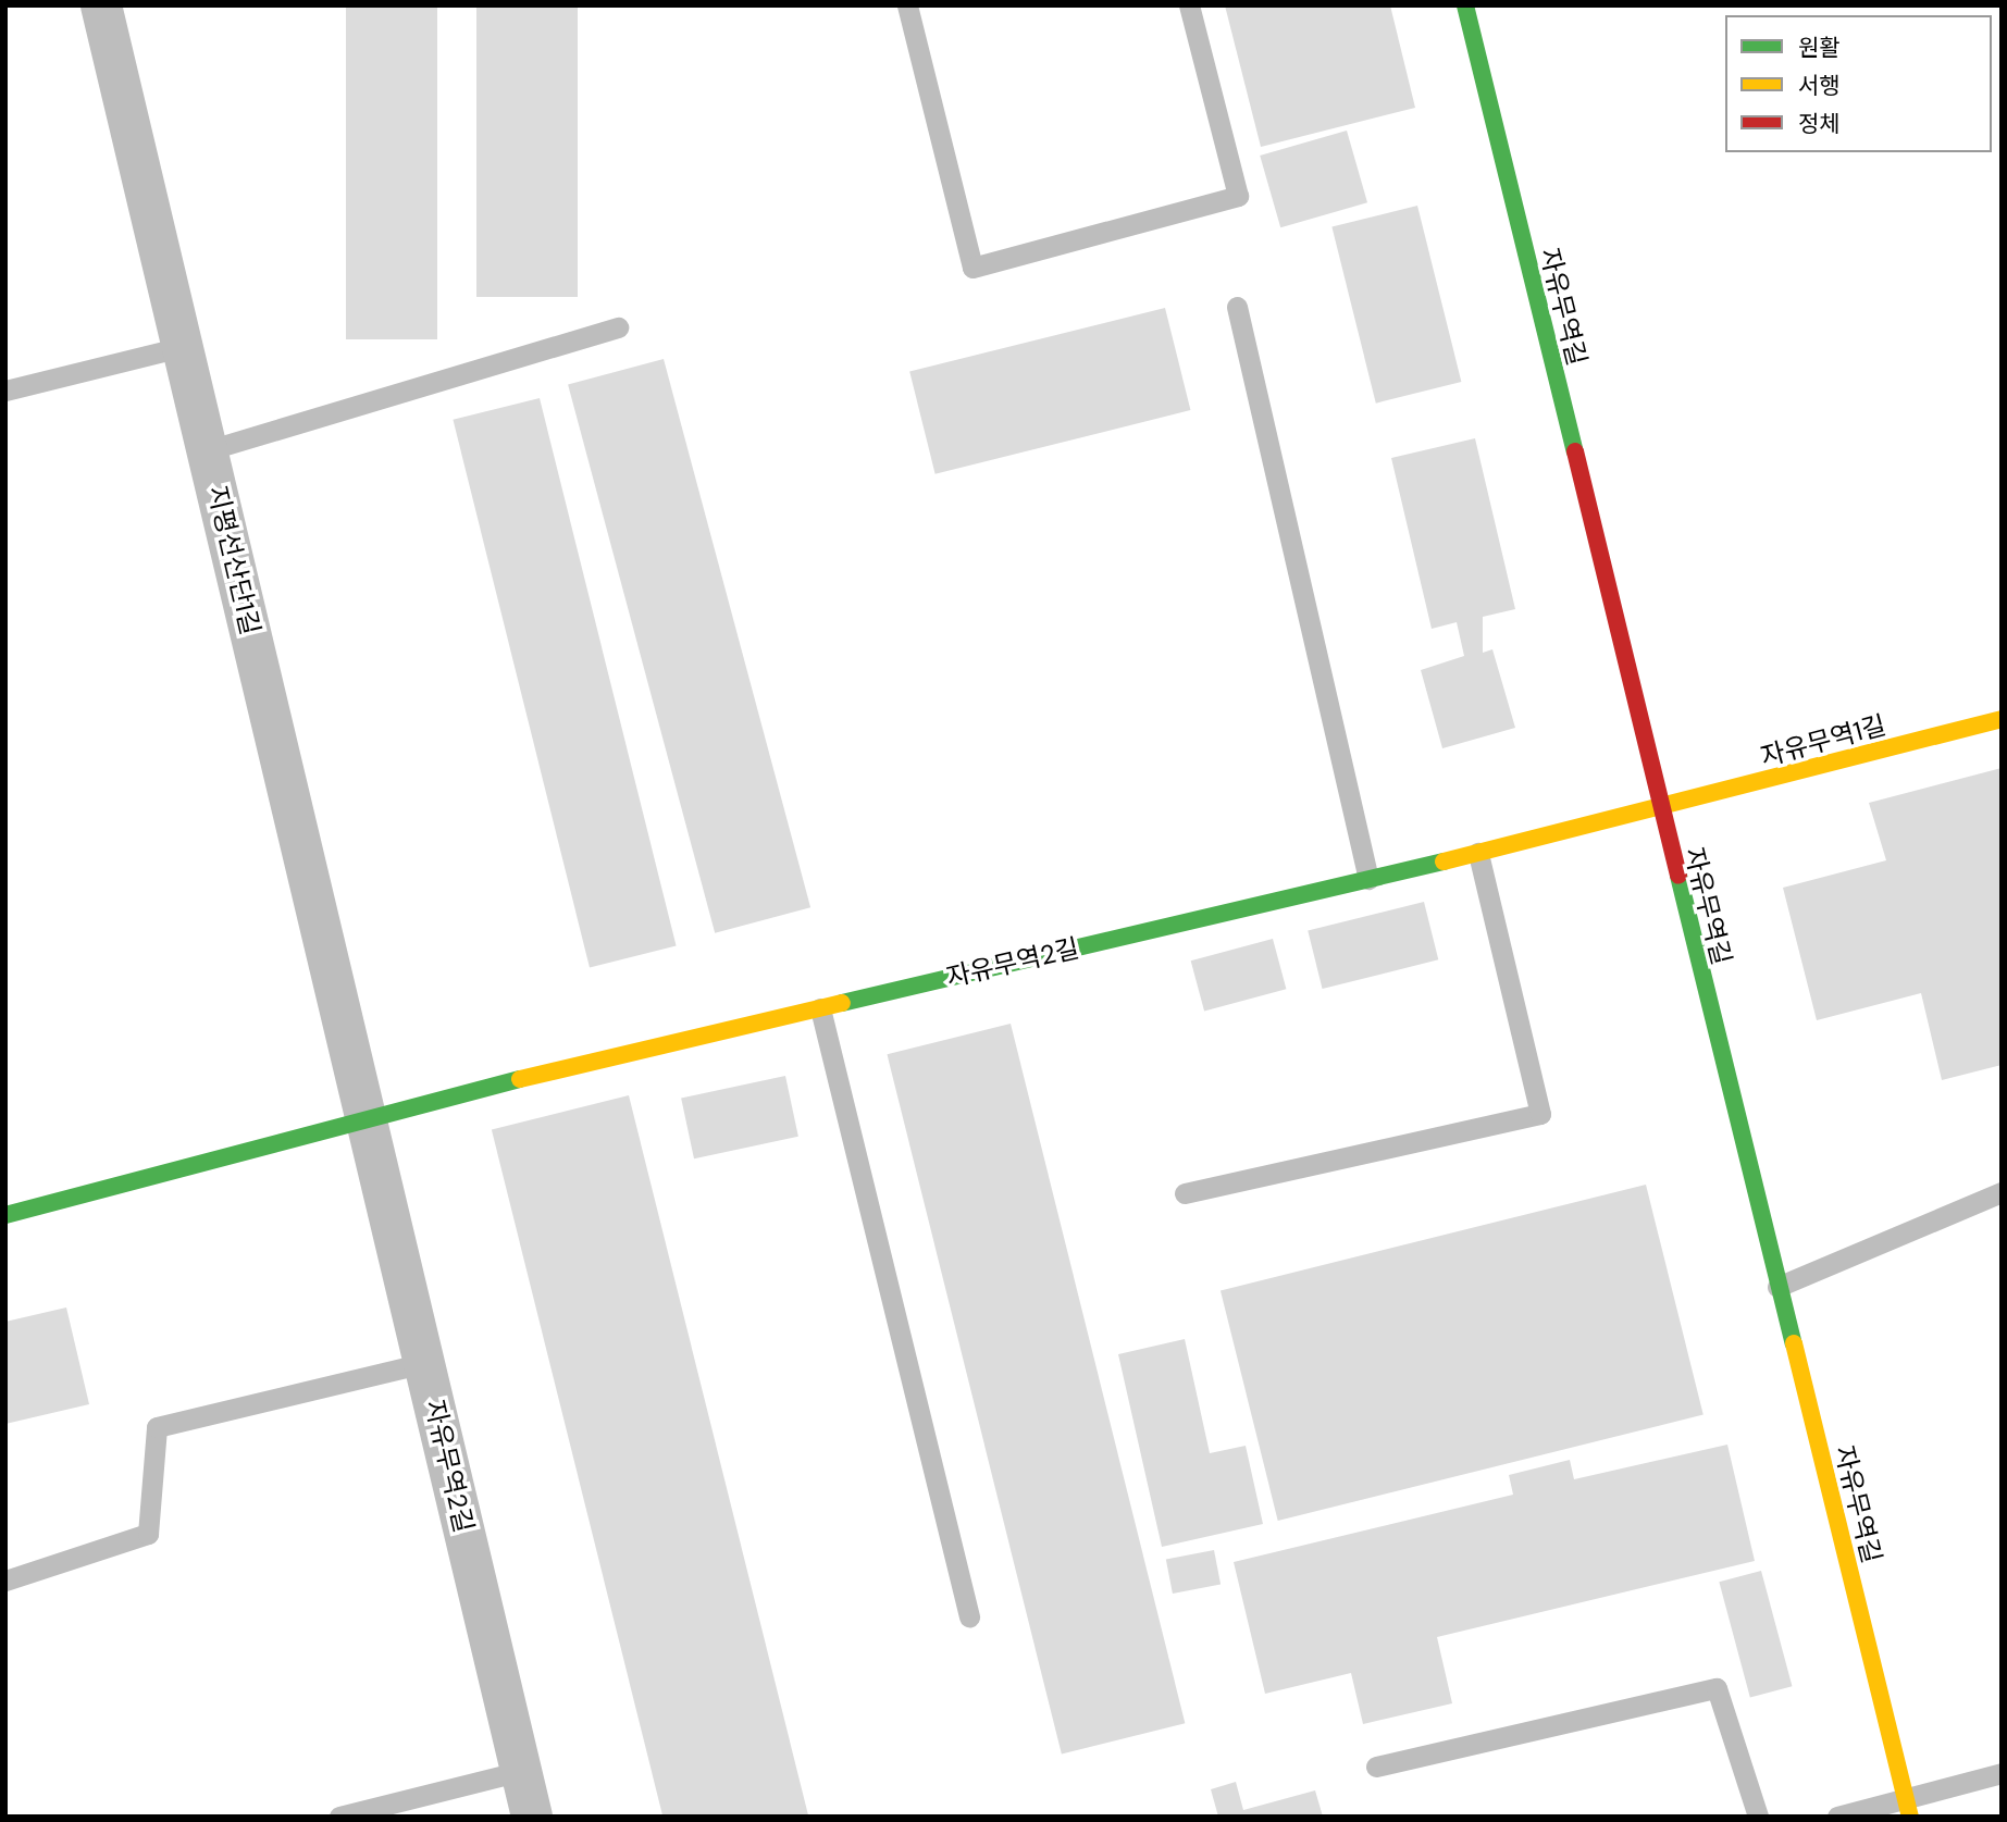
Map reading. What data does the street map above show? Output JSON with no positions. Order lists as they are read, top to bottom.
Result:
{
  "streets": {
    "street": [
      "자유무역길",
      "지평선산단1길",
      "자유무역1길",
      "자유무역2길"
    ]
  },
  "crossings": [
    ["자유무역길", "자유무역1길"],
    ["자유무역길", "자유무역2길"],
    ["지평선산단1길", "자유무역2길"],
    ["자유무역1길", "자유무역2길"]
  ],
  "legend": ["원활", "서행", "정체"]
}
